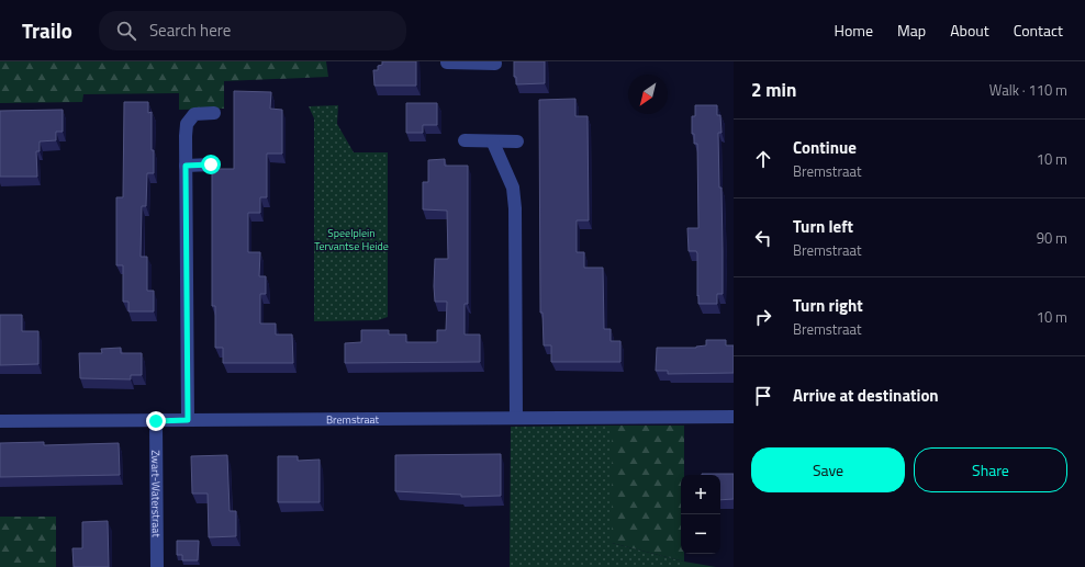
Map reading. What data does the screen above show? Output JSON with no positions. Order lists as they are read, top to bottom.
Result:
{
  "streets": {
    "street": ["Bremstraat", "Zwart-Waterstraat"]
  },
  "crossings": [
    ["Bremstraat", "Zwart-Waterstraat"]
  ],
  "parks": ["Speelplein Tervantse Heide"],
  "north": "bottom left",
  "page": {
    "header": "Trailo",
    "search": "Search here",
    "nav": [
      "Home",
      "Map",
      "About",
      "Contact"
    ],
    "heading": ["2 min", "Walk · 110 m"],
    "list": [
      ["Continue", "Bremstraat", "10 m"],
      ["Turn left", "Bremstraat", "90 m"],
      ["Turn right", "Bremstraat", "10 m"],
      "Arrive at destination"
    ],
    "buttons": ["Save", "Share"],
    "map_buttons": ["+", "−"]
  }
}
